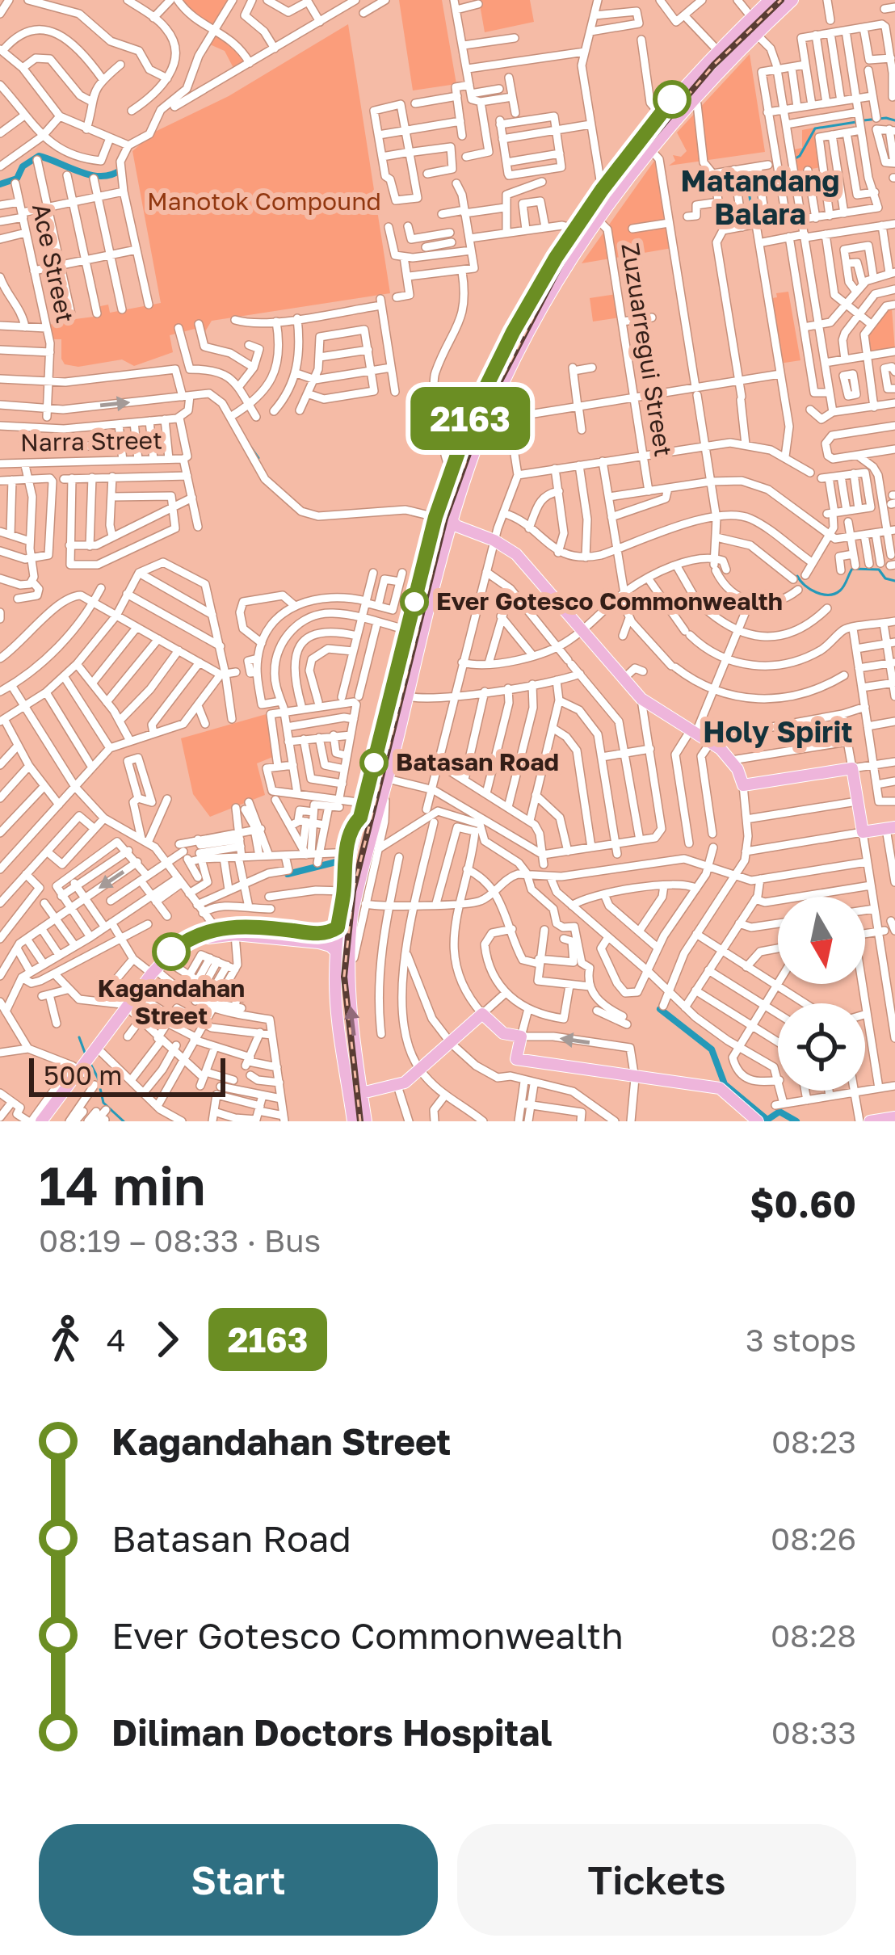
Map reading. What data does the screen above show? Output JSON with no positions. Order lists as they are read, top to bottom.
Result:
{
  "streets": {
    "street": ["Ace Street", "Zuzuarregui Street", "Narra Street"]
  },
  "districts": ["Matandang Balara", "Holy Spirit"],
  "parks": ["Manotok Compound"],
  "places": ["Ever Gotesco Commonwealth", "Batasan Road", "Kagandahan Street"],
  "lines": ["bus line 2163"],
  "scale_bar": "500 m",
  "north": "bottom",
  "page": {
    "on_map": "2163",
    "scale": "500 m",
    "heading": ["14 min", "08:19 – 08:33 · Bus", "$0.60"],
    "legs": ["4", "2163", "3 stops"],
    "list": [
      {
        "name": "Kagandahan Street",
        "value": "08:23"
      },
      {
        "name": "Batasan Road",
        "value": "08:26"
      },
      {
        "name": "Ever Gotesco Commonwealth",
        "value": "08:28"
      },
      {
        "name": "Diliman Doctors Hospital",
        "value": "08:33"
      }
    ],
    "buttons": ["Start", "Tickets"]
  }
}
